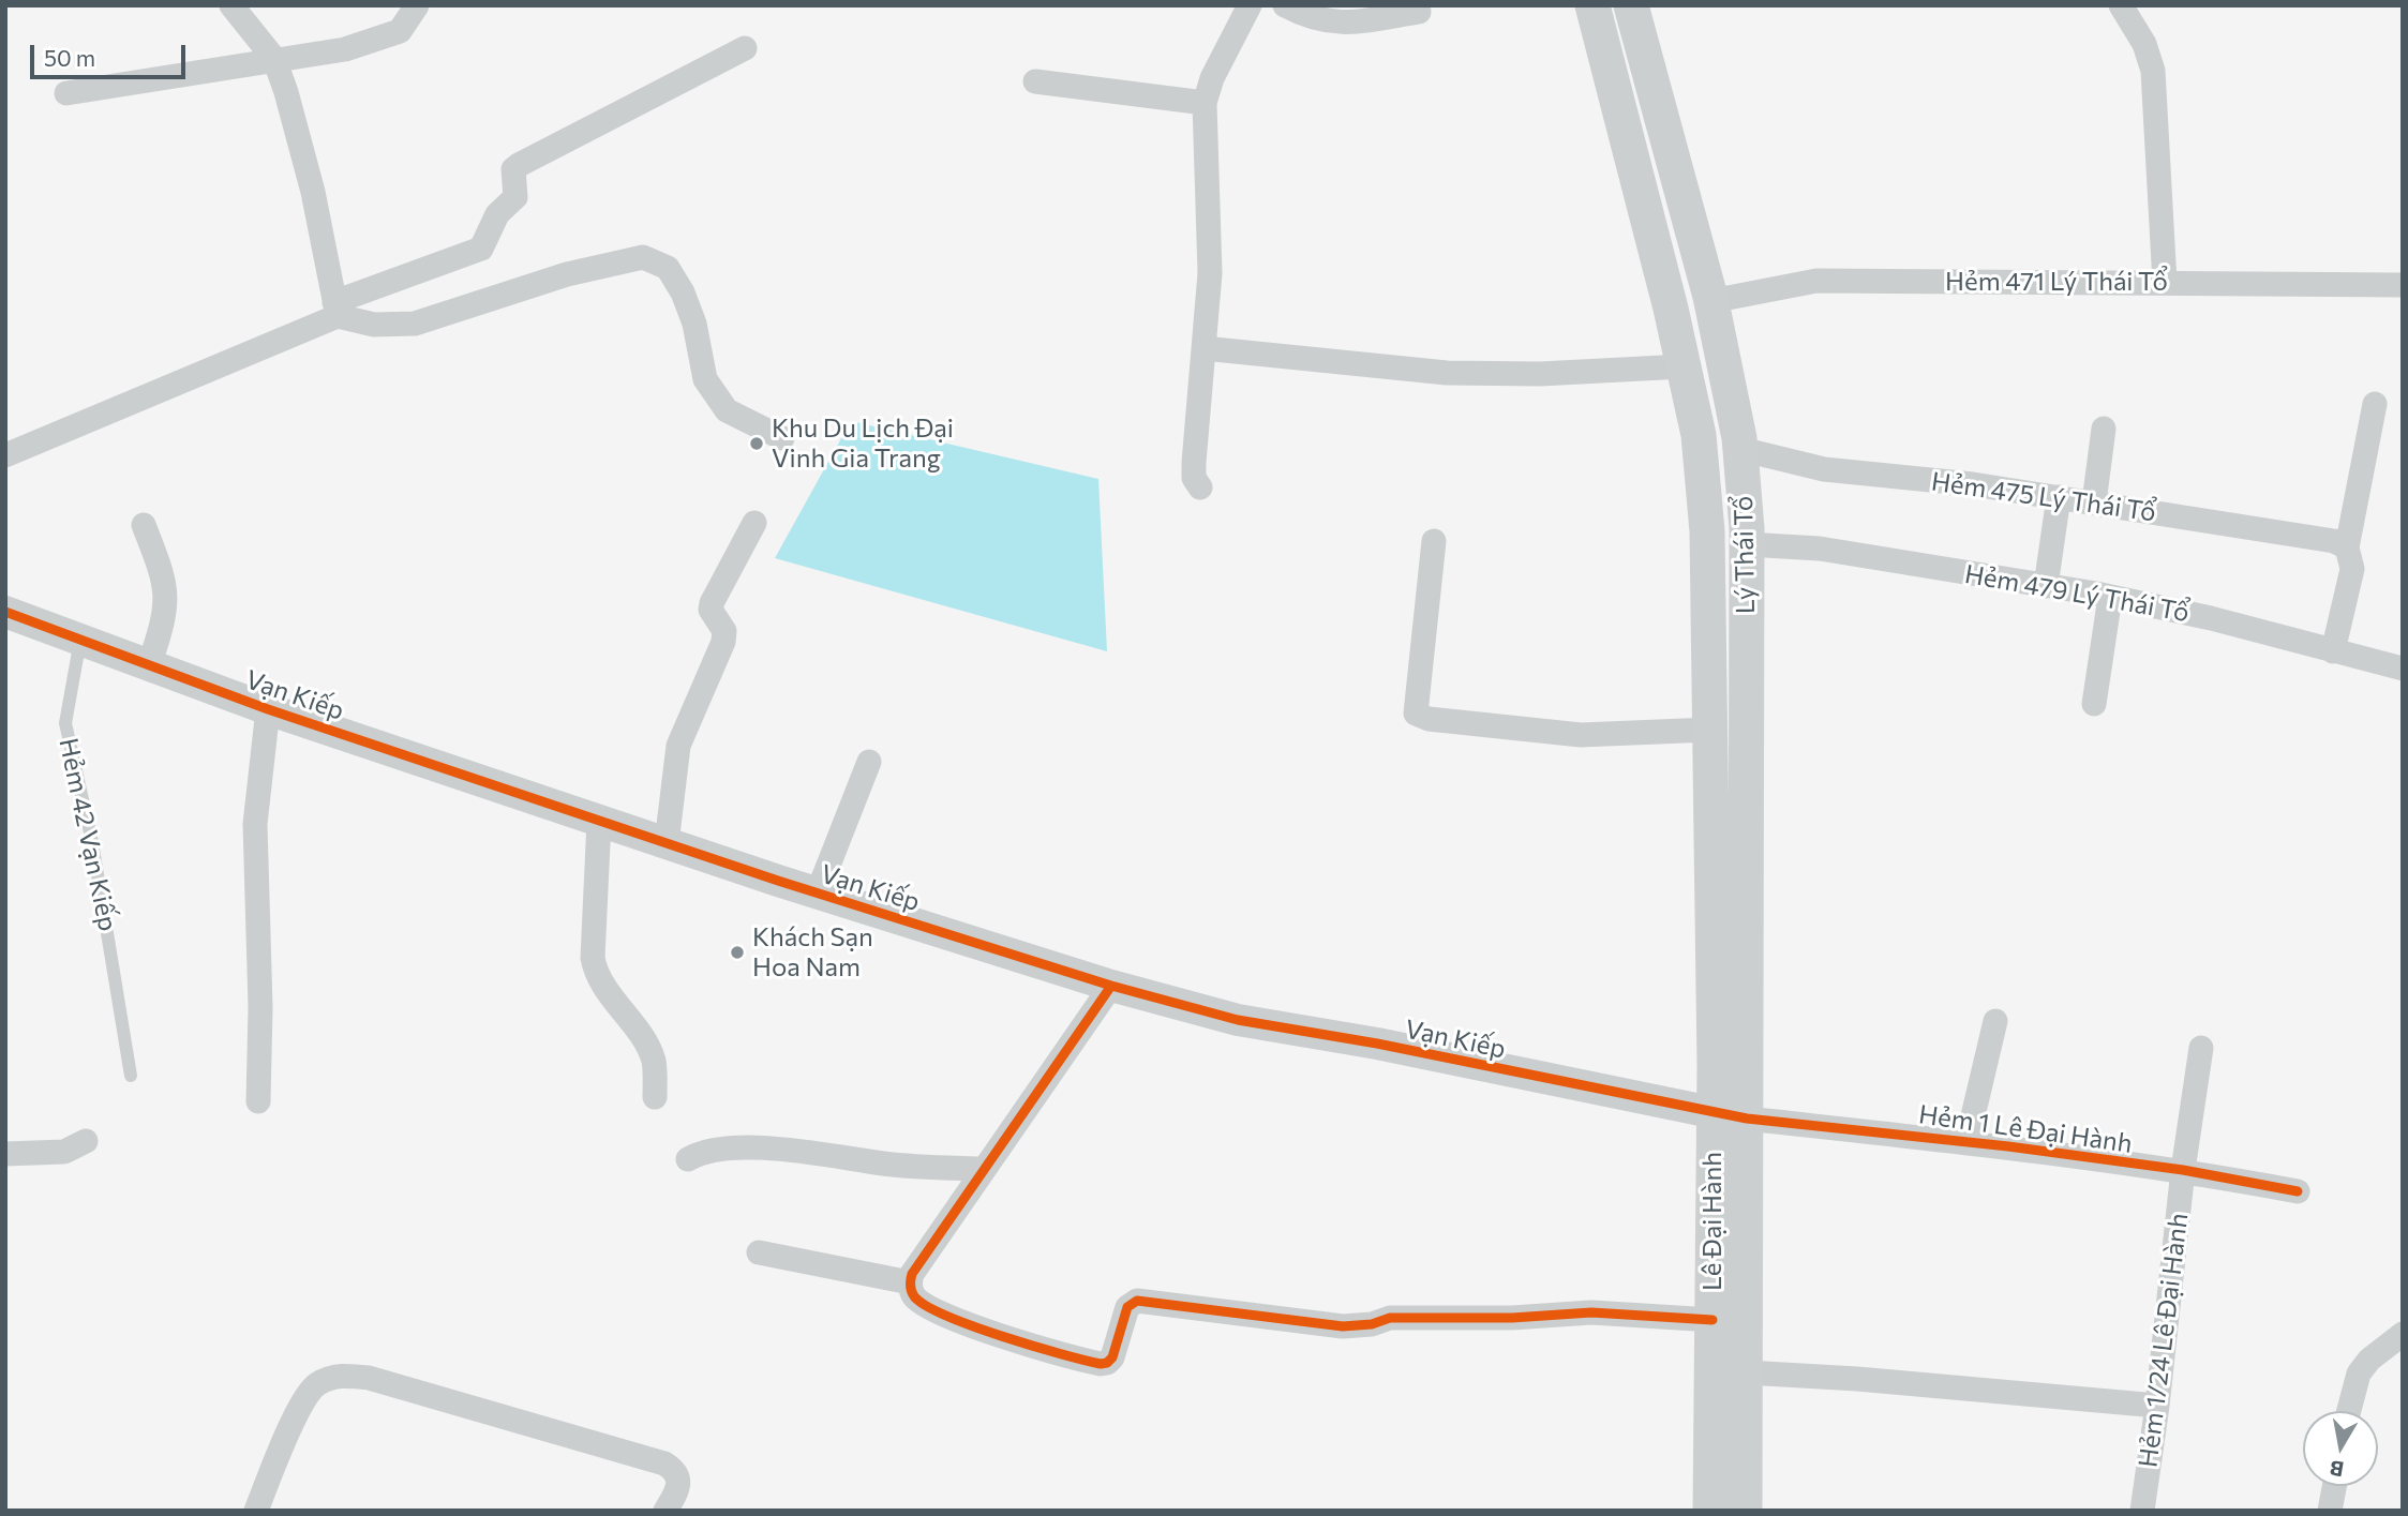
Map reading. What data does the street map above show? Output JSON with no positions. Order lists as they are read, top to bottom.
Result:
{
  "streets": {
    "main road": ["Lý Thái Tổ", "Lê Đại Hành"],
    "street": [
      "Hẻm 471 Lý Thái Tổ",
      "Hẻm 475 Lý Thái Tổ",
      "Hẻm 479 Lý Thái Tổ",
      "Vạn Kiếp",
      "Hẻm 1 Lê Đại Hành",
      "Hẻm 1/24 Lê Đại Hành"
    ],
    "lane": ["Hẻm 42 Vạn Kiếp"]
  },
  "crossings": [
    ["Hẻm 471 Lý Thái Tổ", "Lý Thái Tổ"],
    ["Hẻm 475 Lý Thái Tổ", "Lý Thái Tổ"],
    ["Lý Thái Tổ", "Hẻm 479 Lý Thái Tổ"],
    ["Lý Thái Tổ", "Vạn Kiếp"],
    ["Lý Thái Tổ", "Hẻm 1 Lê Đại Hành"],
    ["Lý Thái Tổ", "Lê Đại Hành"],
    ["Vạn Kiếp", "Hẻm 42 Vạn Kiếp"],
    ["Vạn Kiếp", "Hẻm 1 Lê Đại Hành"],
    ["Vạn Kiếp", "Lê Đại Hành"],
    ["Hẻm 1 Lê Đại Hành", "Lê Đại Hành"],
    ["Hẻm 1 Lê Đại Hành", "Hẻm 1/24 Lê Đại Hành"]
  ],
  "places": ["Khu Du Lịch Đại Vinh Gia Trang", "Khách Sạn Hoa Nam"],
  "scale_bar": "50 m",
  "north": "bottom"
}
